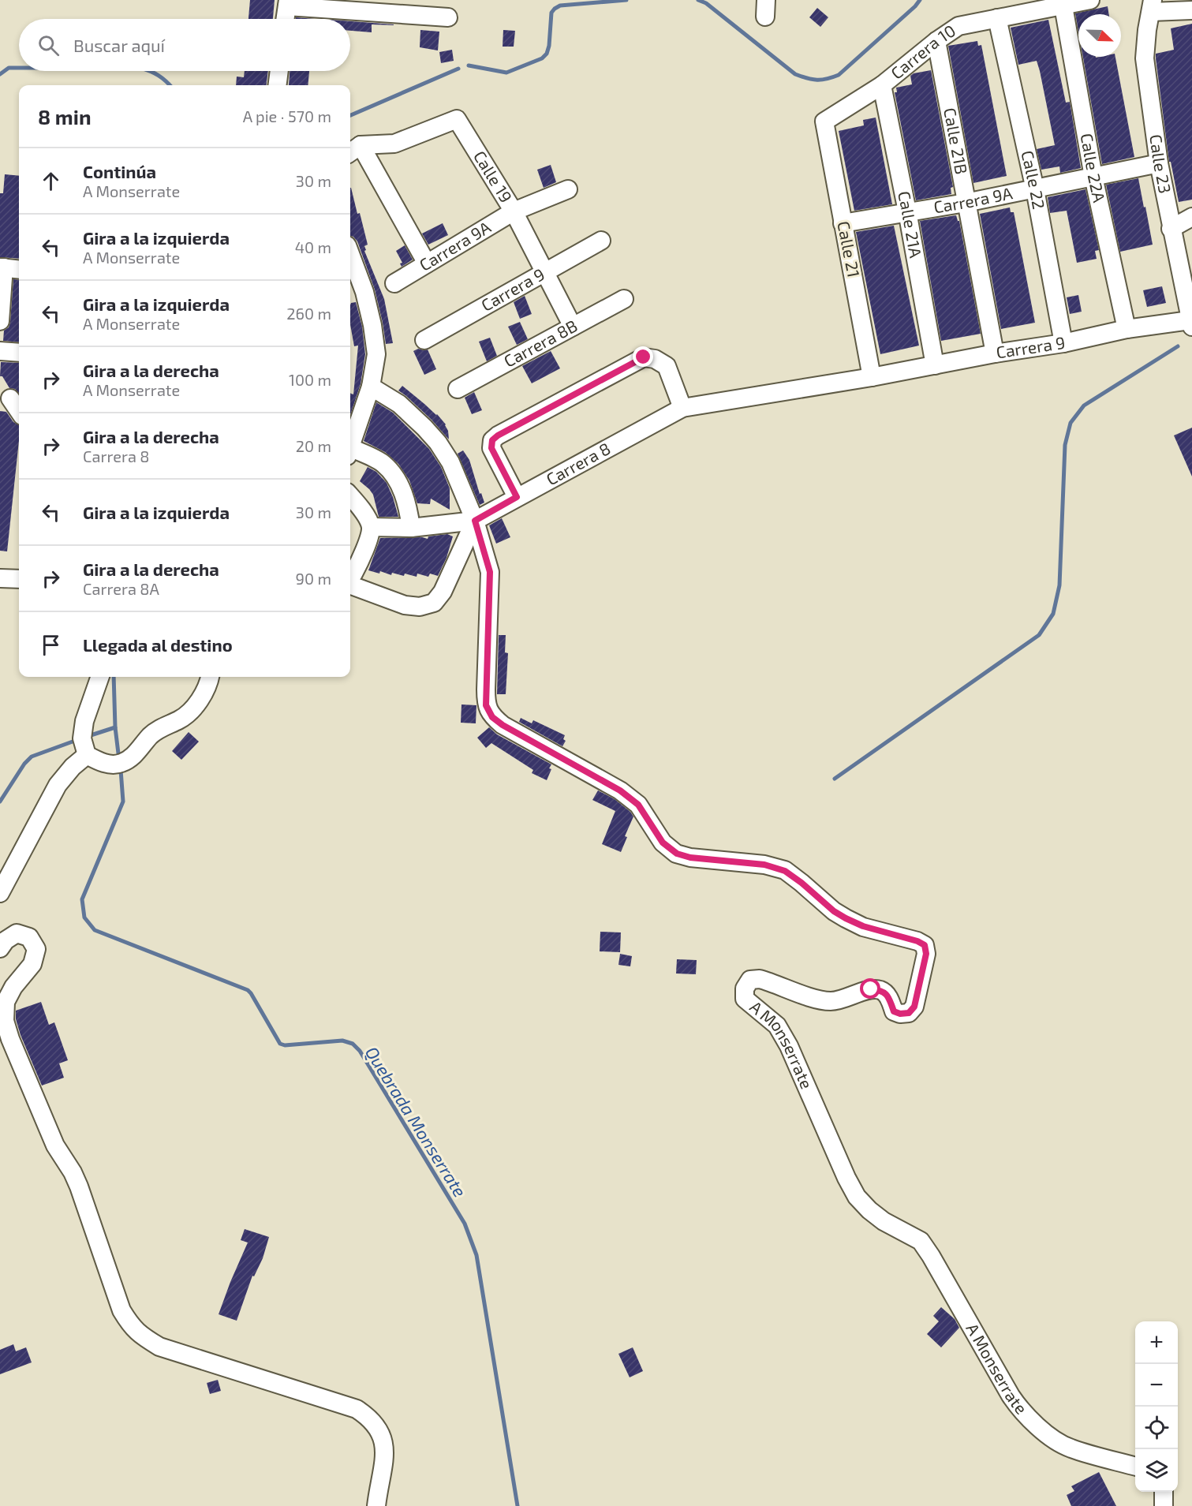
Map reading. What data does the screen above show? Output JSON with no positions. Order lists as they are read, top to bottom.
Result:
{
  "streets": {
    "street": [
      "Carrera 10",
      "Calle 21B",
      "Calle 23",
      "Calle 22A",
      "Calle 19",
      "Calle 22",
      "Carrera 9A",
      "Calle 21A",
      "Calle 21",
      "Carrera 9",
      "Carrera 8B",
      "Carrera 8",
      "A Monserrate"
    ]
  },
  "crossings": [
    ["Carrera 10", "Calle 21B"],
    ["Carrera 10", "Calle 22A"],
    ["Carrera 10", "Calle 22"],
    ["Carrera 10", "Calle 21A"],
    ["Carrera 10", "Calle 21"],
    ["Calle 21B", "Carrera 9A"],
    ["Calle 21B", "Carrera 9"],
    ["Calle 23", "Carrera 9A"],
    ["Calle 23", "Carrera 9"],
    ["Calle 22A", "Carrera 9A"],
    ["Calle 22A", "Carrera 9"],
    ["Calle 19", "Carrera 9A"],
    ["Calle 19", "Carrera 9"],
    ["Calle 19", "Carrera 8B"],
    ["Calle 22", "Carrera 9A"],
    ["Calle 22", "Carrera 9"],
    ["Carrera 9A", "Calle 21A"],
    ["Carrera 9A", "Calle 21"],
    ["Calle 21A", "Carrera 9"],
    ["Calle 21", "Carrera 9"],
    ["Calle 21", "Carrera 8"],
    ["Carrera 9", "Carrera 8"],
    ["Carrera 8", "A Monserrate"]
  ],
  "water": ["Quebrada Monserrate"],
  "north": "bottom right",
  "page": {
    "search": "Buscar aquí",
    "heading": ["8 min", "A pie · 570 m"],
    "list": [
      ["Continúa", "A Monserrate", "30 m"],
      ["Gira a la izquierda", "A Monserrate", "40 m"],
      ["Gira a la izquierda", "A Monserrate", "260 m"],
      ["Gira a la derecha", "A Monserrate", "100 m"],
      ["Gira a la derecha", "Carrera 8", "20 m"],
      ["Gira a la izquierda", "30 m"],
      ["Gira a la derecha", "Carrera 8A", "90 m"],
      "Llegada al destino"
    ],
    "map_buttons": ["+", "−"]
  }
}
